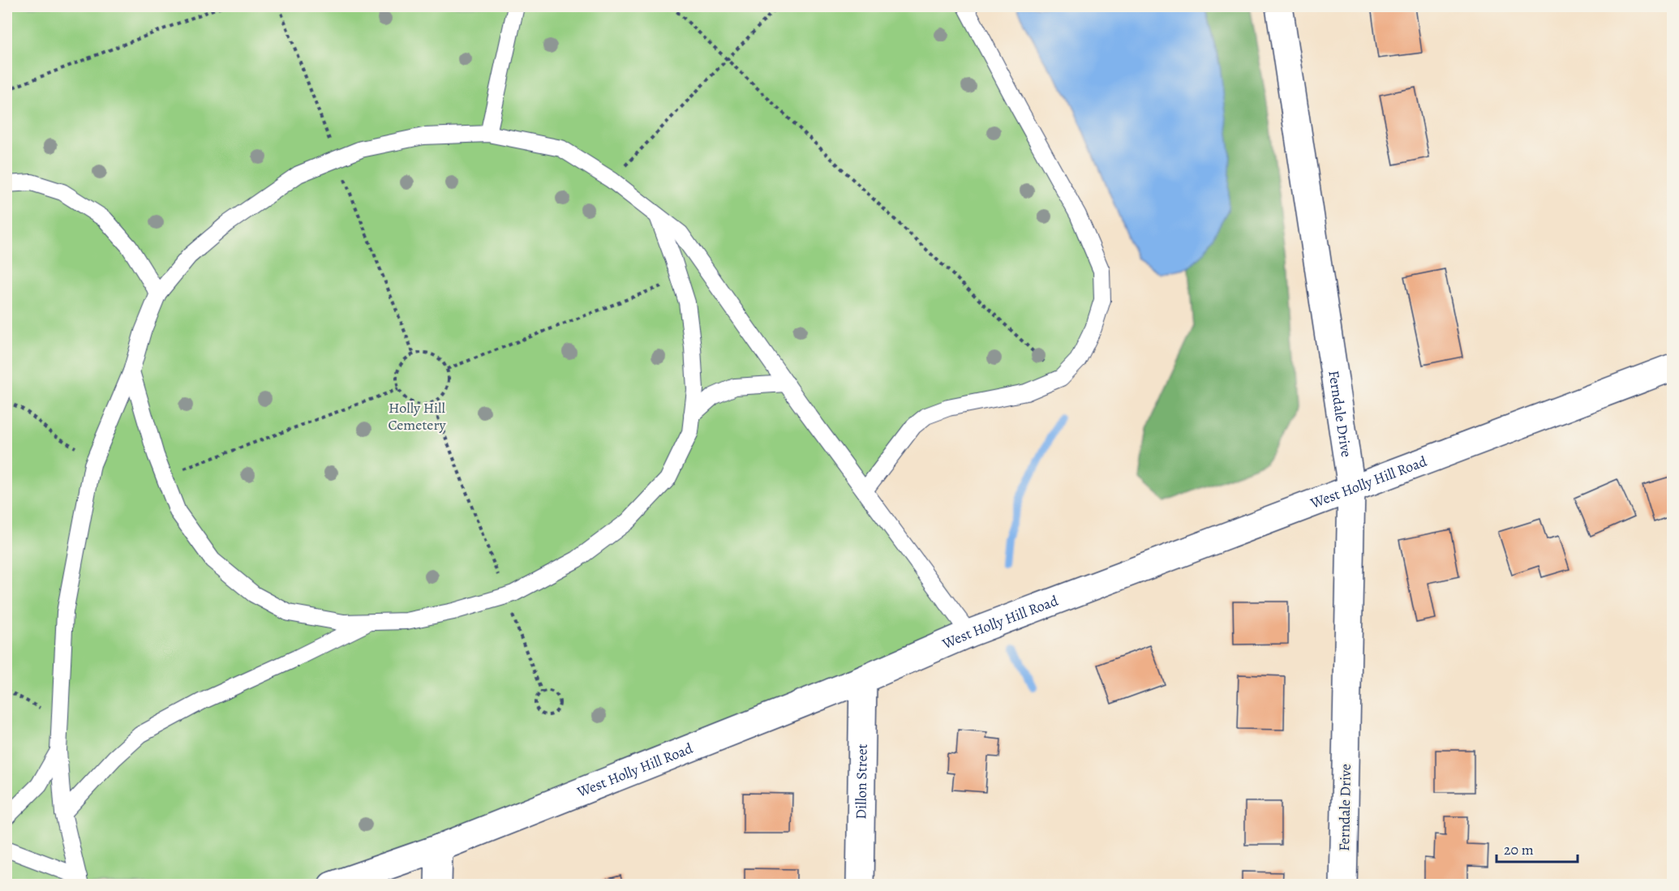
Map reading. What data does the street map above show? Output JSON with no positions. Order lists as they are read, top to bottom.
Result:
{
  "streets": {
    "street": ["Ferndale Drive", "West Holly Hill Road", "Dillon Street"]
  },
  "crossings": [
    ["Ferndale Drive", "West Holly Hill Road"],
    ["West Holly Hill Road", "Dillon Street"]
  ],
  "parks": ["Holly Hill Cemetery"],
  "scale_bar": "20 m"
}
